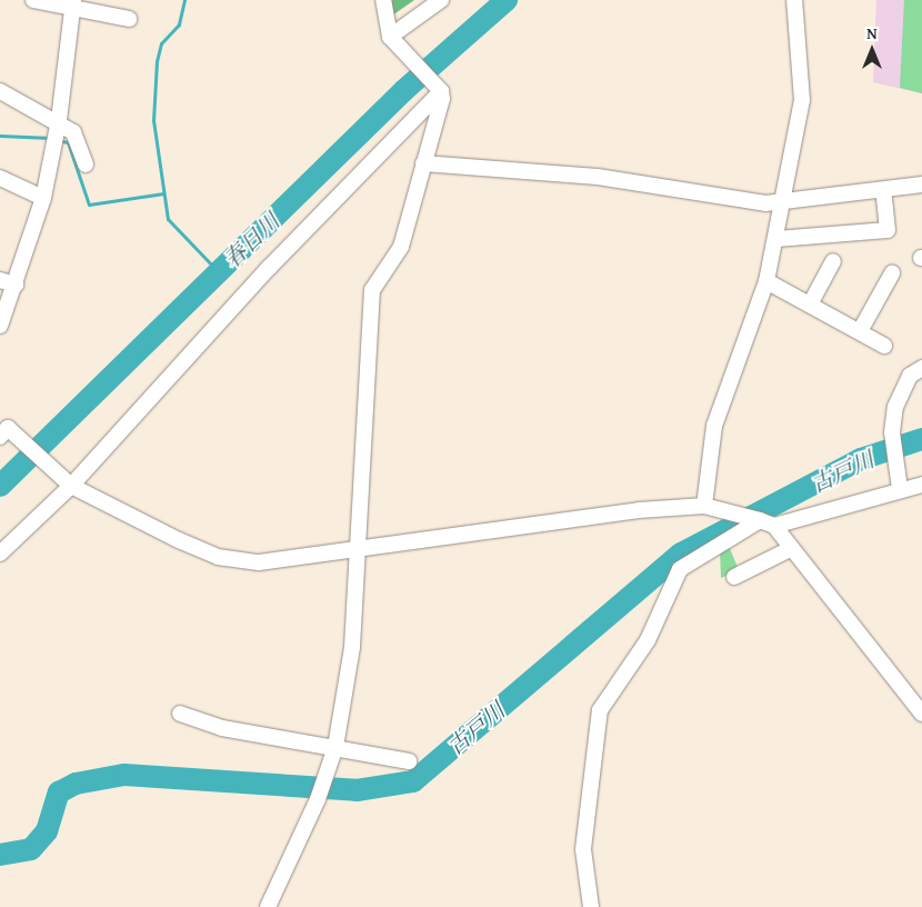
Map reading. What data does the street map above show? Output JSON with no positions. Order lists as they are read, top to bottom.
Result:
{
  "water": ["春日川", "古戸川"],
  "north": "top"
}
